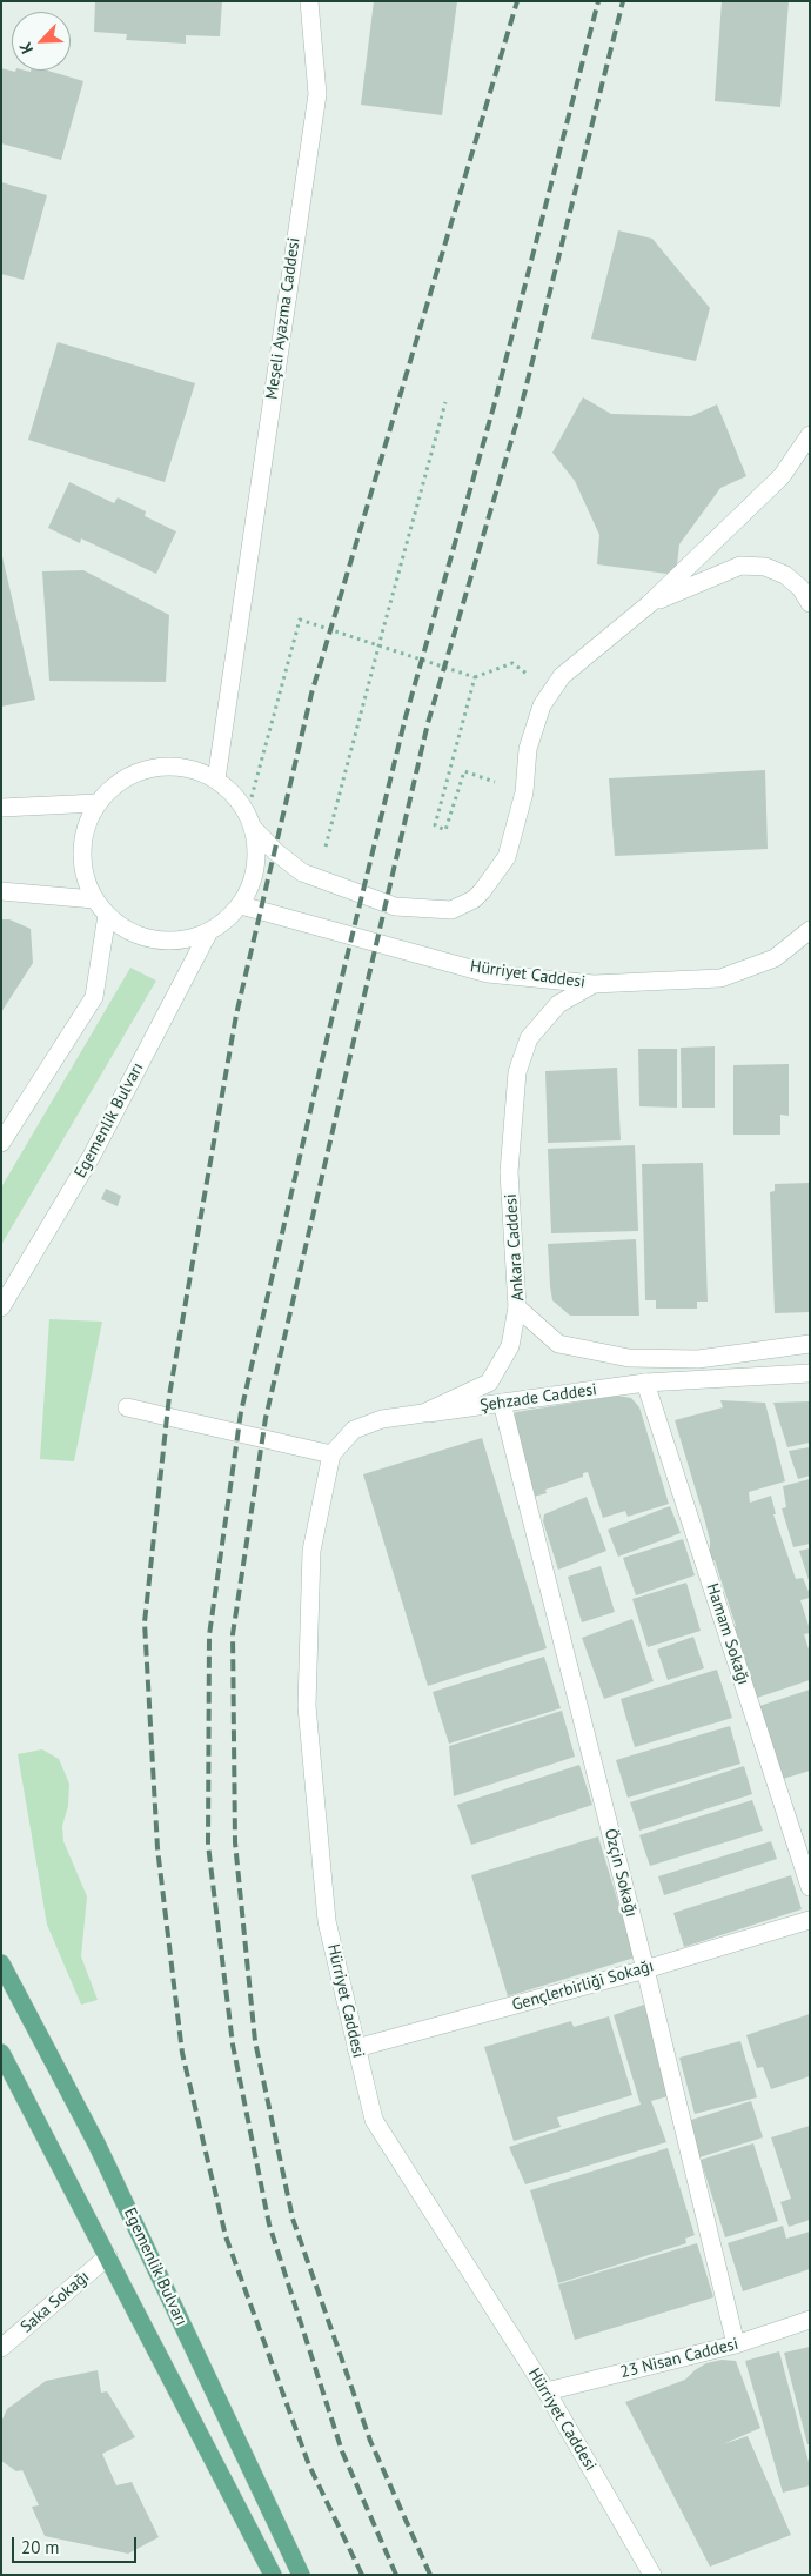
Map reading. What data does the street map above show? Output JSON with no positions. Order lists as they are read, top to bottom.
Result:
{
  "streets": {
    "main road": [
      "Meşeli Ayazma Caddesi",
      "Hürriyet Caddesi",
      "Egemenlik Bulvarı",
      "Ankara Caddesi",
      "Şehzade Caddesi",
      "Hamam Sokağı",
      "Özçin Sokağı",
      "Gençlerbirliği Sokağı",
      "Saka Sokağı",
      "23 Nisan Caddesi"
    ]
  },
  "crossings": [
    ["Meşeli Ayazma Caddesi", "Hürriyet Caddesi"],
    ["Meşeli Ayazma Caddesi", "Egemenlik Bulvarı"],
    ["Hürriyet Caddesi", "Egemenlik Bulvarı"],
    ["Hürriyet Caddesi", "Ankara Caddesi"],
    ["Hürriyet Caddesi", "Gençlerbirliği Sokağı"],
    ["Hürriyet Caddesi", "23 Nisan Caddesi"],
    ["Egemenlik Bulvarı", "Saka Sokağı"],
    ["Ankara Caddesi", "Şehzade Caddesi"],
    ["Şehzade Caddesi", "Hamam Sokağı"],
    ["Şehzade Caddesi", "Özçin Sokağı"],
    ["Özçin Sokağı", "Gençlerbirliği Sokağı"],
    ["Özçin Sokağı", "23 Nisan Caddesi"]
  ],
  "scale_bar": "20 m",
  "north": "bottom left"
}
